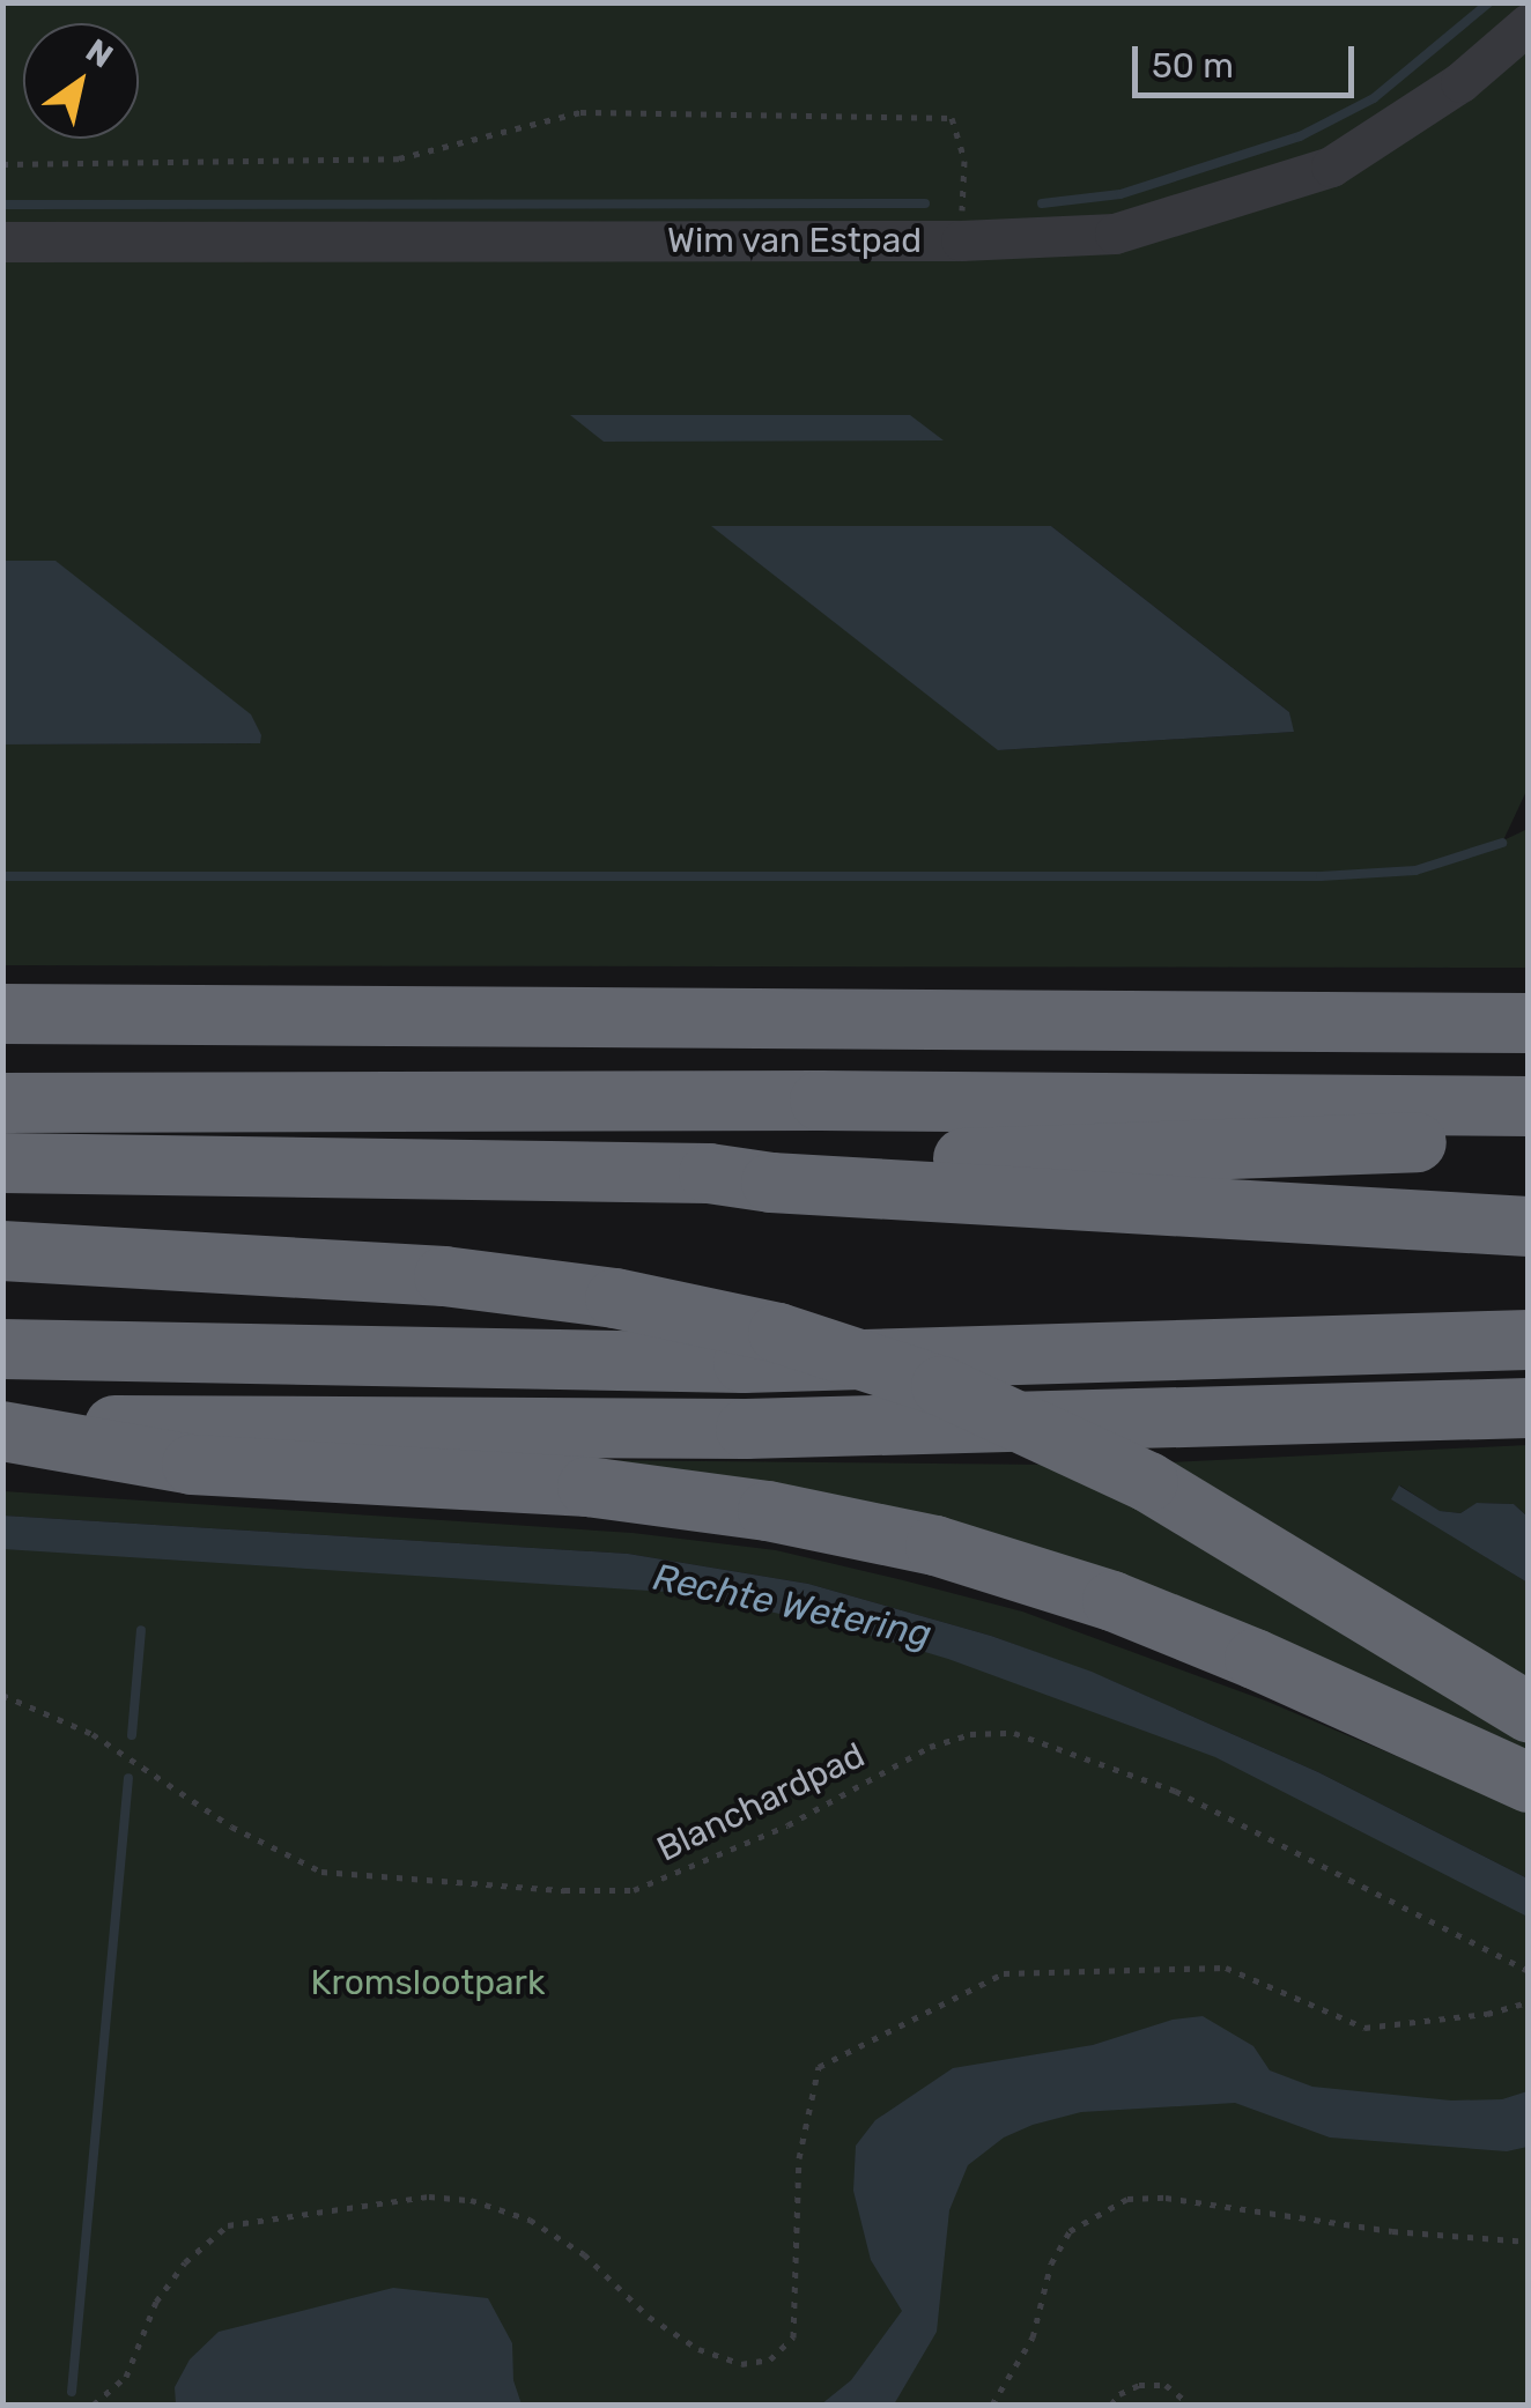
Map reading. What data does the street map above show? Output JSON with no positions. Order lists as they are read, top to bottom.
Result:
{
  "streets": {
    "street": ["Wim van Estpad"],
    "path": ["Blanchardpad"]
  },
  "water": ["Rechte Wetering"],
  "parks": ["Kromslootpark"],
  "scale_bar": "50 m",
  "north": "top right"
}
